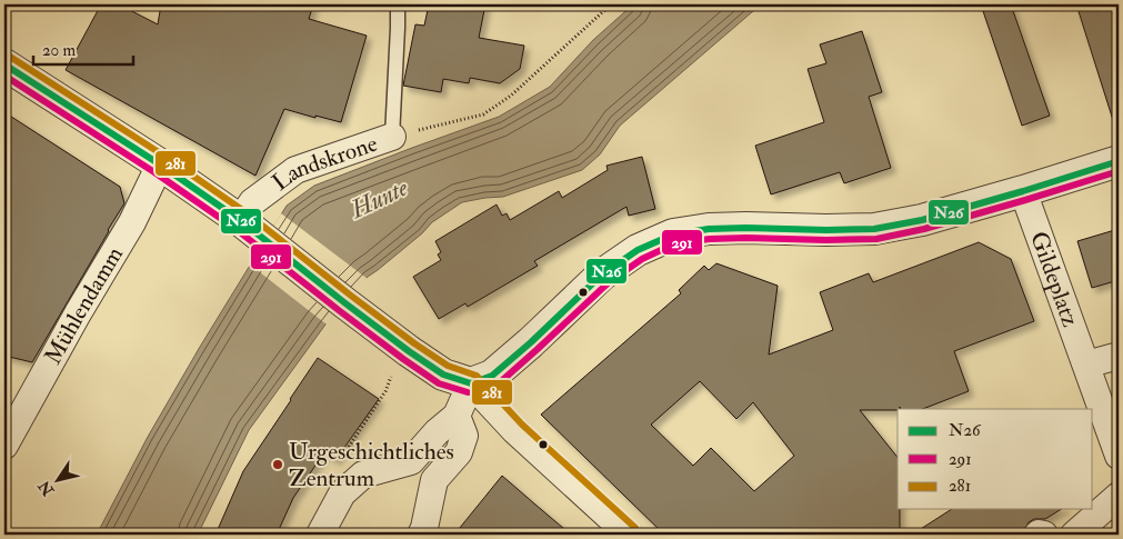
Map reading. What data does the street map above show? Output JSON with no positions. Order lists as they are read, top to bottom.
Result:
{
  "streets": {
    "street": ["Landskrone", "Gildeplatz", "Mühlendamm"]
  },
  "water": ["Hunte"],
  "places": ["Urgeschichtliches Zentrum"],
  "lines": ["transit line 281", "transit line N26", "transit line 291"],
  "legend": ["N26", "291", "281"],
  "scale_bar": "20 m",
  "north": "bottom left"
}
